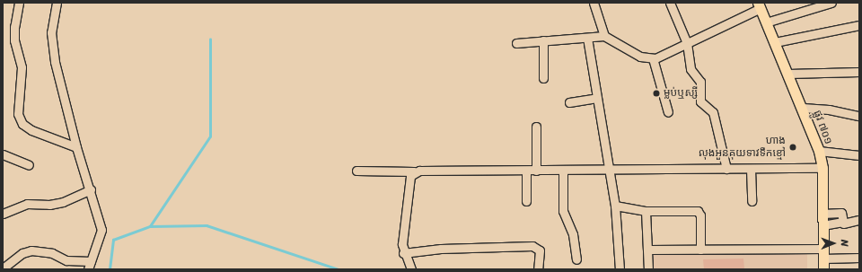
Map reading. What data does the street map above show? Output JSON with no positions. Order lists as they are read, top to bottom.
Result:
{
  "streets": {
    "main road": ["ផ្លូវ ៧០១"]
  },
  "places": ["ម្លប់ឬស្សី", "ហាង លុងអួនគុយទាវទឹកខ្មៅ"],
  "north": "right"
}
